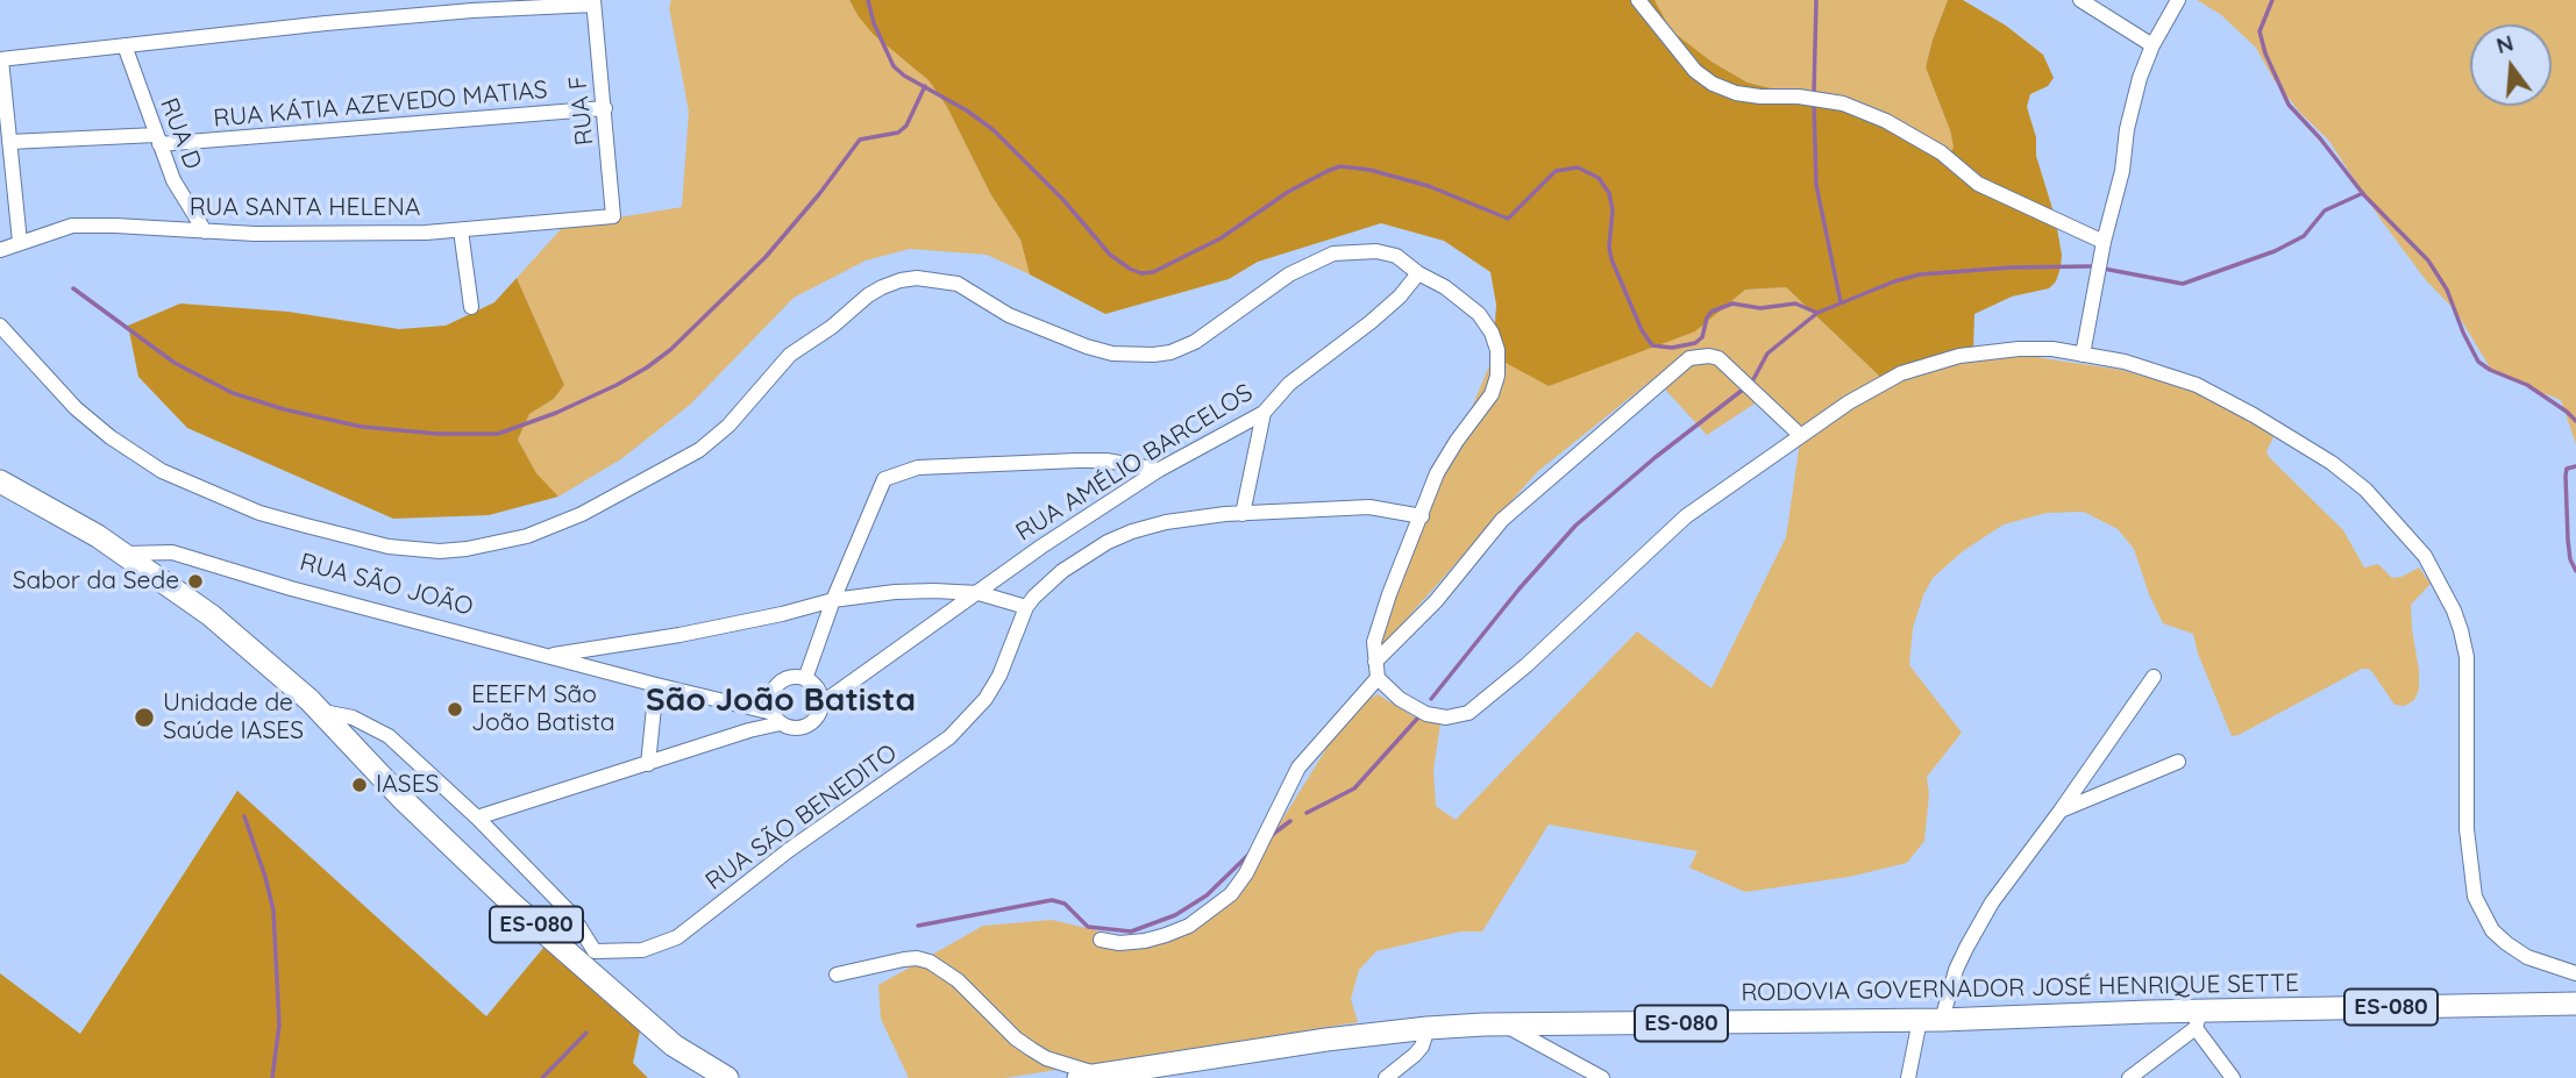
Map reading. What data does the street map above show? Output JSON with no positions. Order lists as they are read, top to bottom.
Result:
{
  "streets": {
    "main road": ["ES-080", "RODOVIA GOVERNADOR JOSÉ HENRIQUE SETTE"],
    "street": [
      "RUA KÁTIA AZEVEDO MATIAS",
      "RUA F",
      "RUA D",
      "RUA SANTA HELENA",
      "RUA AMÉLIO BARCELOS",
      "RUA SÃO JOÃO",
      "RUA SÃO BENEDITO"
    ]
  },
  "crossings": [
    ["RUA KÁTIA AZEVEDO MATIAS", "RUA F"],
    ["RUA KÁTIA AZEVEDO MATIAS", "RUA D"],
    ["RUA F", "RUA SANTA HELENA"],
    ["RUA D", "RUA SANTA HELENA"],
    ["RUA AMÉLIO BARCELOS", "RUA SÃO JOÃO"],
    ["RUA SÃO JOÃO", "ES-080"],
    ["RUA SÃO BENEDITO", "ES-080"]
  ],
  "districts": ["São João Batista"],
  "places": [
    "Sabor da Sede",
    "EEEFM São João Batista",
    "Unidade de Saúde IASES",
    "IASES"
  ],
  "north": "top"
}
